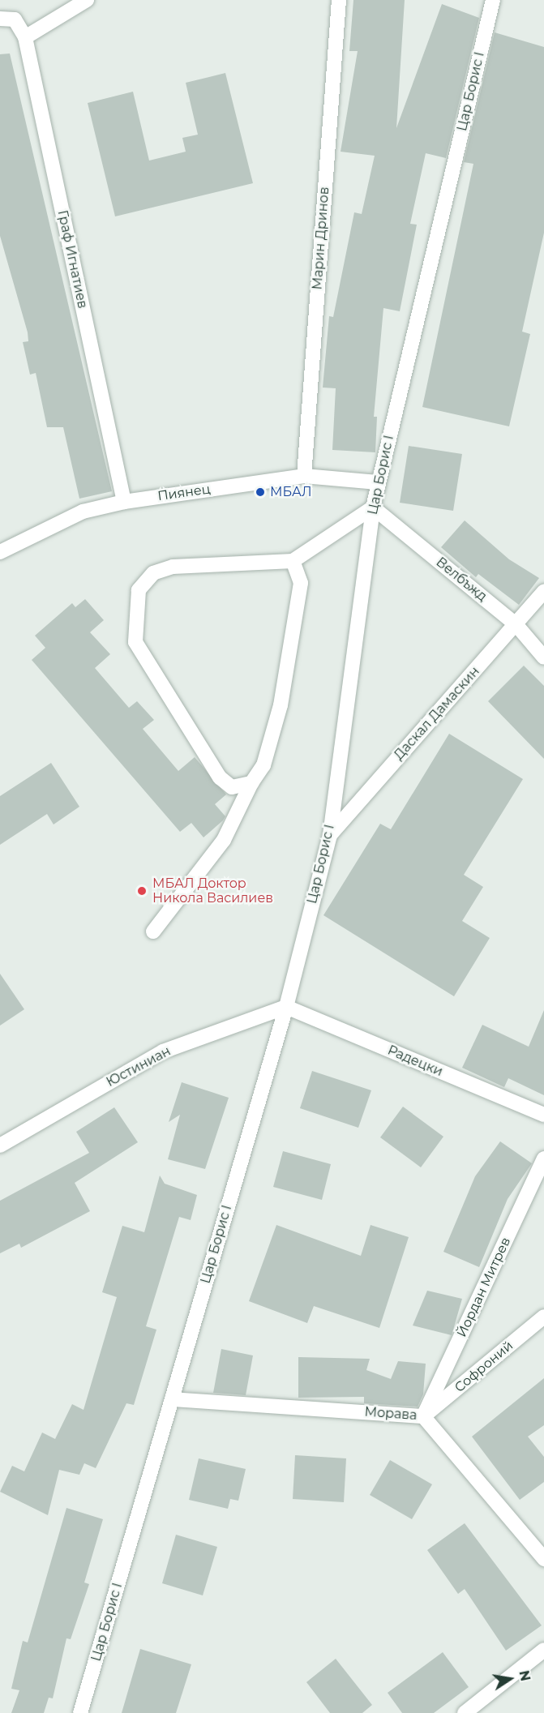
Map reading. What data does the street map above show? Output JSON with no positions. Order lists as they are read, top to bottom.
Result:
{
  "streets": {
    "street": [
      "Цар Борис I",
      "Марин Дринов",
      "Граф Игнатиев",
      "Пиянец",
      "Велбъжд",
      "Даскал Дамаскин",
      "Радецки",
      "Юстиниан",
      "Йордан Митрев",
      "Софроний",
      "Морава"
    ]
  },
  "crossings": [
    ["Цар Борис I", "Пиянец"],
    ["Цар Борис I", "Велбъжд"],
    ["Цар Борис I", "Даскал Дамаскин"],
    ["Цар Борис I", "Радецки"],
    ["Цар Борис I", "Юстиниан"],
    ["Цар Борис I", "Морава"],
    ["Марин Дринов", "Пиянец"],
    ["Граф Игнатиев", "Пиянец"],
    ["Велбъжд", "Даскал Дамаскин"],
    ["Радецки", "Юстиниан"],
    ["Йордан Митрев", "Софроний"],
    ["Йордан Митрев", "Морава"],
    ["Софроний", "Морава"]
  ],
  "places": ["МБАЛ", "МБАЛ Доктор Никола Василиев"],
  "north": "right"
}
